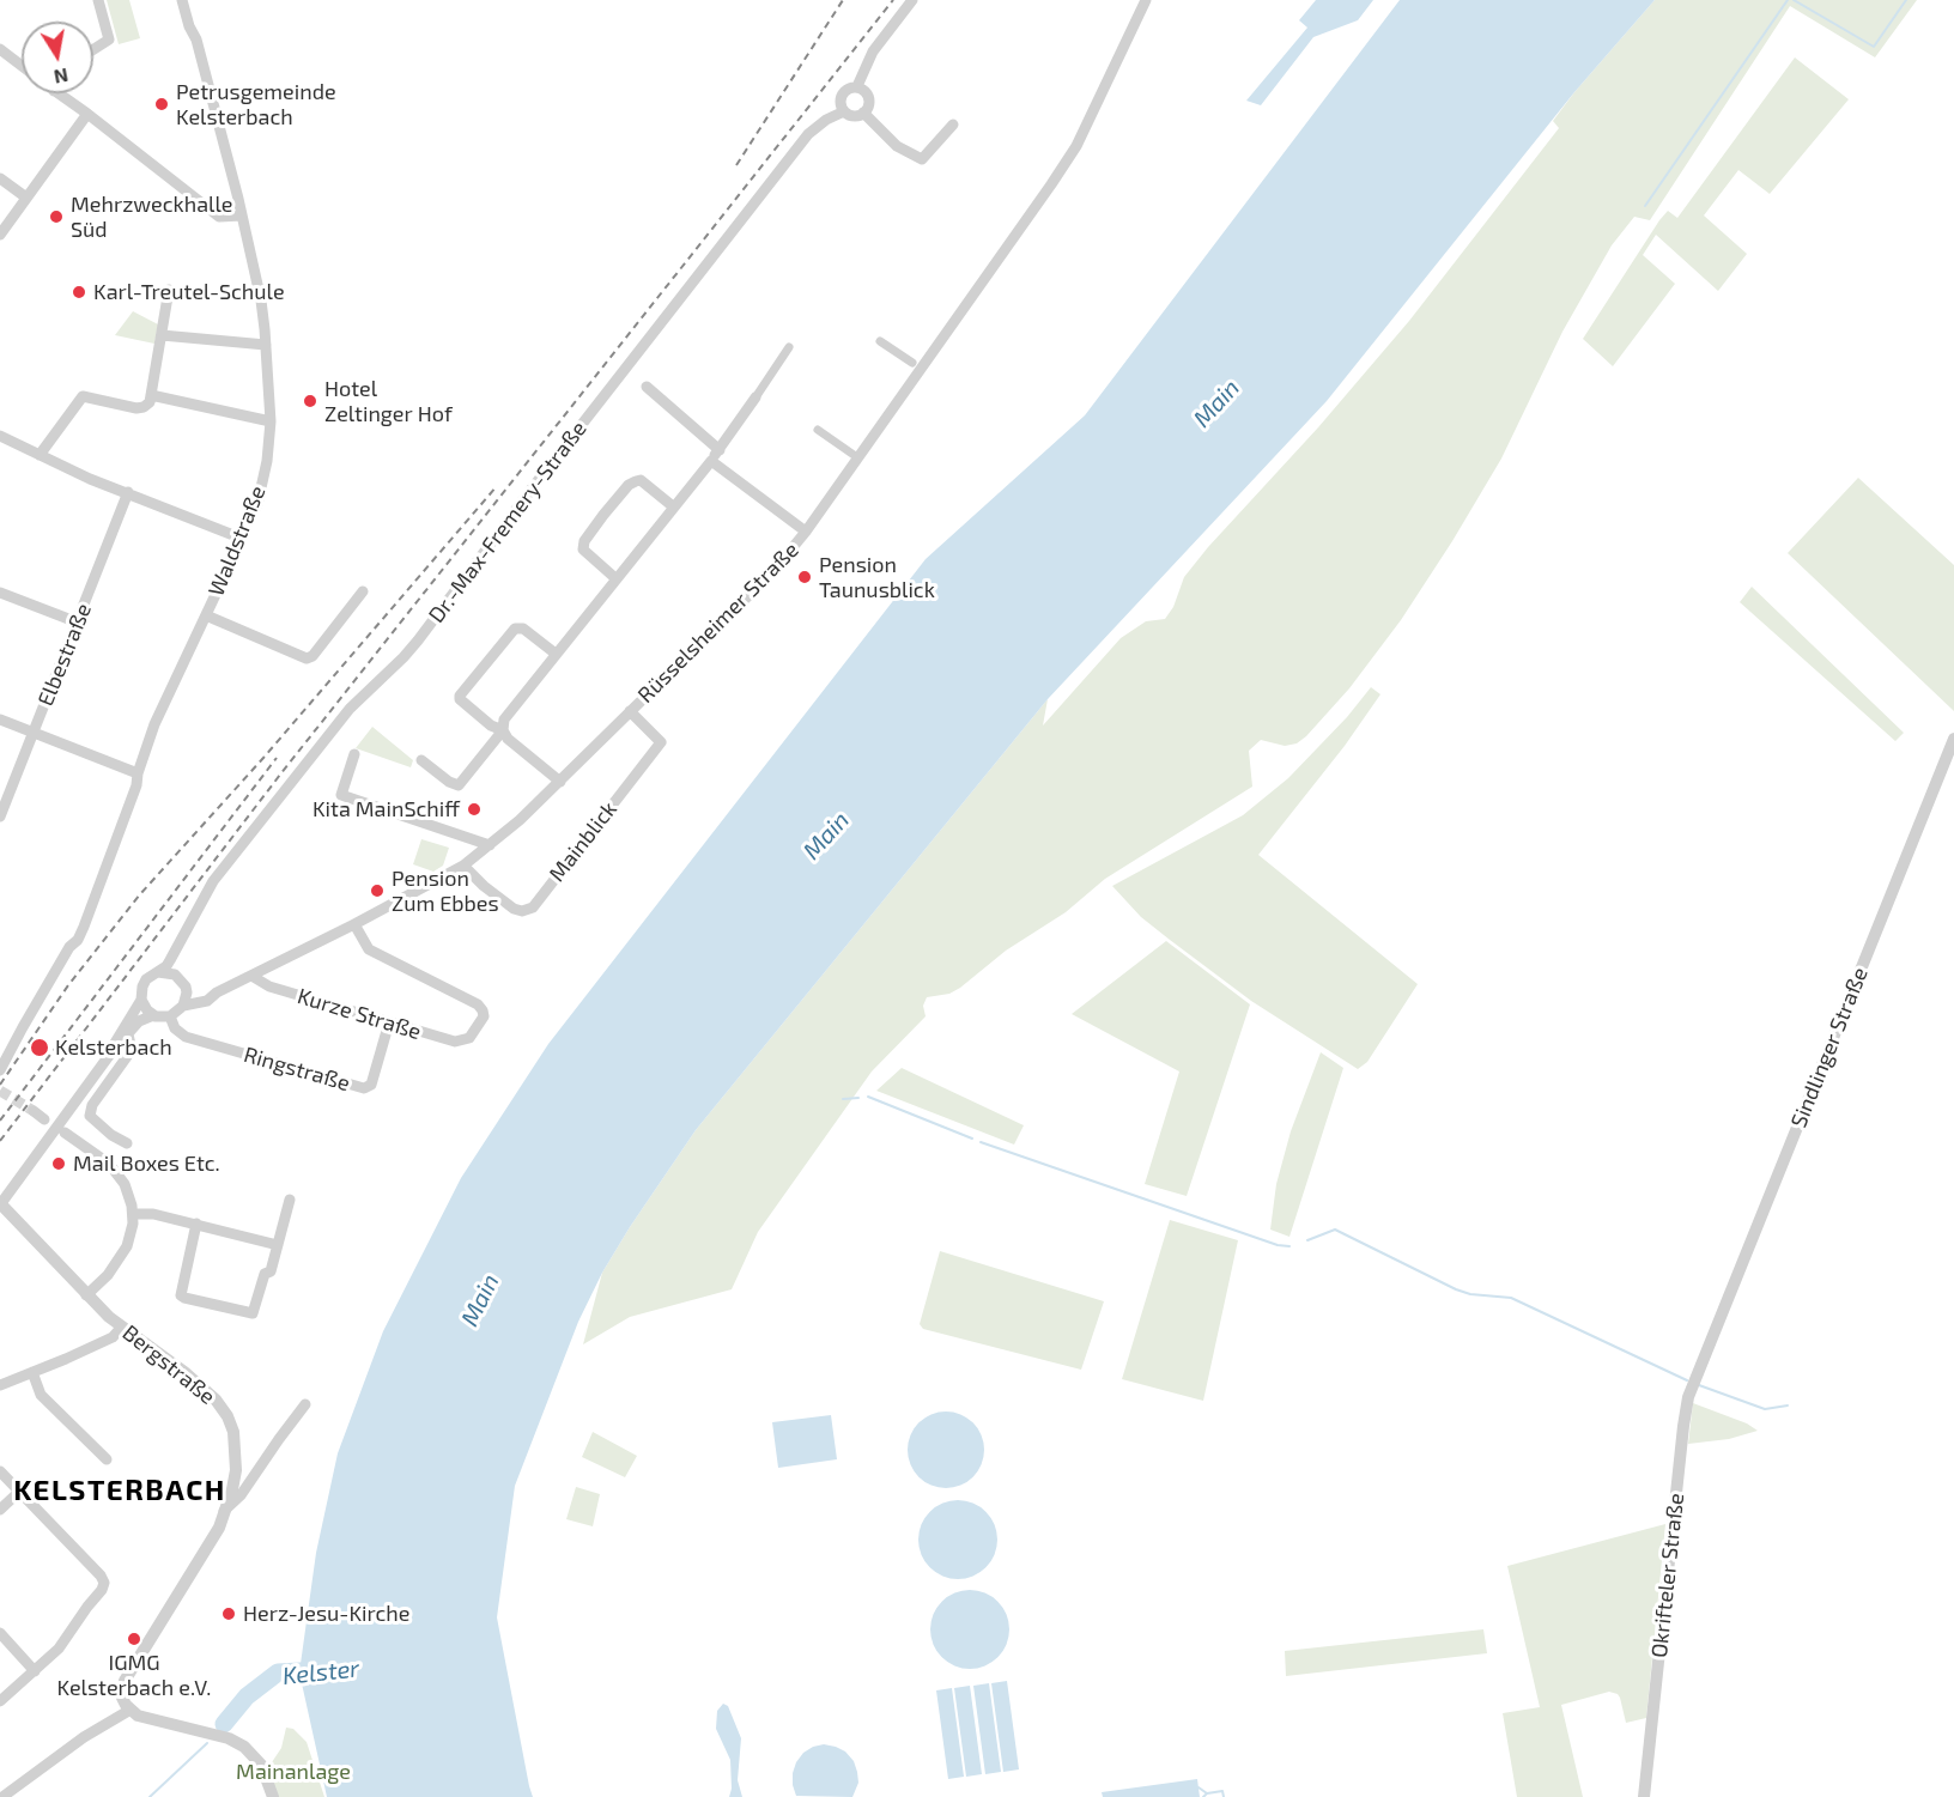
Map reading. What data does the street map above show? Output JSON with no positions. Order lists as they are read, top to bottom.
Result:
{
  "streets": {
    "street": [
      "Dr.-Max-Fremery-Straße",
      "Waldstraße",
      "Rüsselsheimer Straße",
      "Elbestraße",
      "Mainblick",
      "Kurze Straße",
      "Sindlinger Straße",
      "Ringstraße",
      "Bergstraße",
      "Okrifteler Straße"
    ]
  },
  "crossings": [
    ["Dr.-Max-Fremery-Straße", "Rüsselsheimer Straße"],
    ["Dr.-Max-Fremery-Straße", "Ringstraße"],
    ["Rüsselsheimer Straße", "Mainblick"],
    ["Rüsselsheimer Straße", "Kurze Straße"],
    ["Rüsselsheimer Straße", "Ringstraße"],
    ["Kurze Straße", "Ringstraße"],
    ["Sindlinger Straße", "Okrifteler Straße"]
  ],
  "districts": ["KELSTERBACH"],
  "water": ["Main", "Kelster"],
  "parks": ["Mainanlage"],
  "places": [
    "Petrusgemeinde Kelsterbach",
    "Mehrzweckhalle Süd",
    "Karl-Treutel-Schule",
    "Hotel Zeltinger Hof",
    "Pension Taunusblick",
    "Kita MainSchiff",
    "Pension Zum Ebbes",
    "Kelsterbach",
    "Mail Boxes Etc.",
    "Herz-Jesu-Kirche",
    "IGMG Kelsterbach e.V."
  ],
  "north": "bottom"
}
